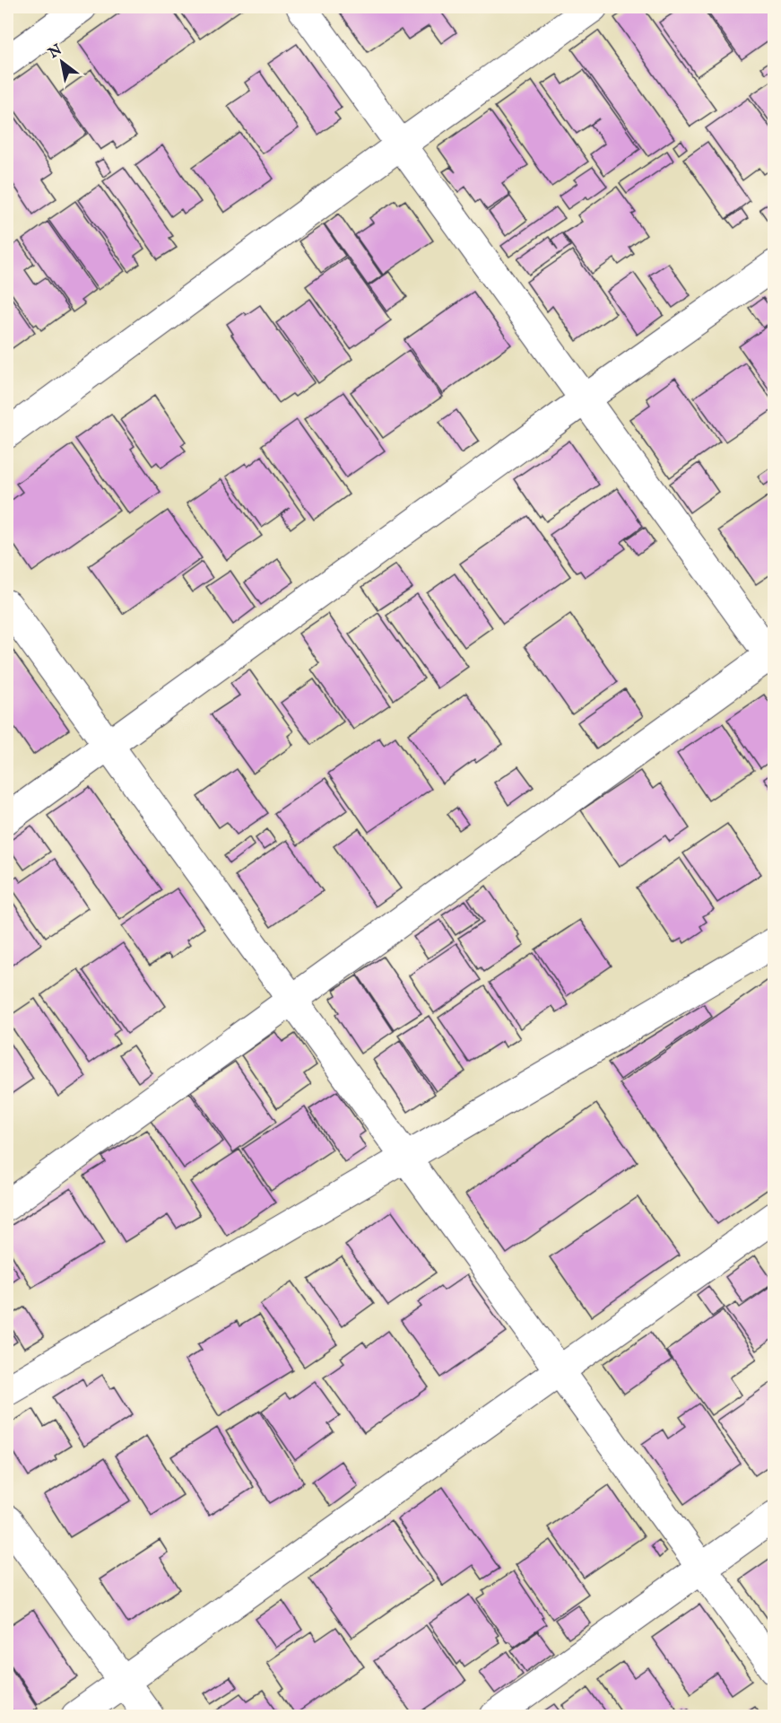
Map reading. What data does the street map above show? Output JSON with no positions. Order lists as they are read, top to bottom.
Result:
{
  "north": "top left"
}
